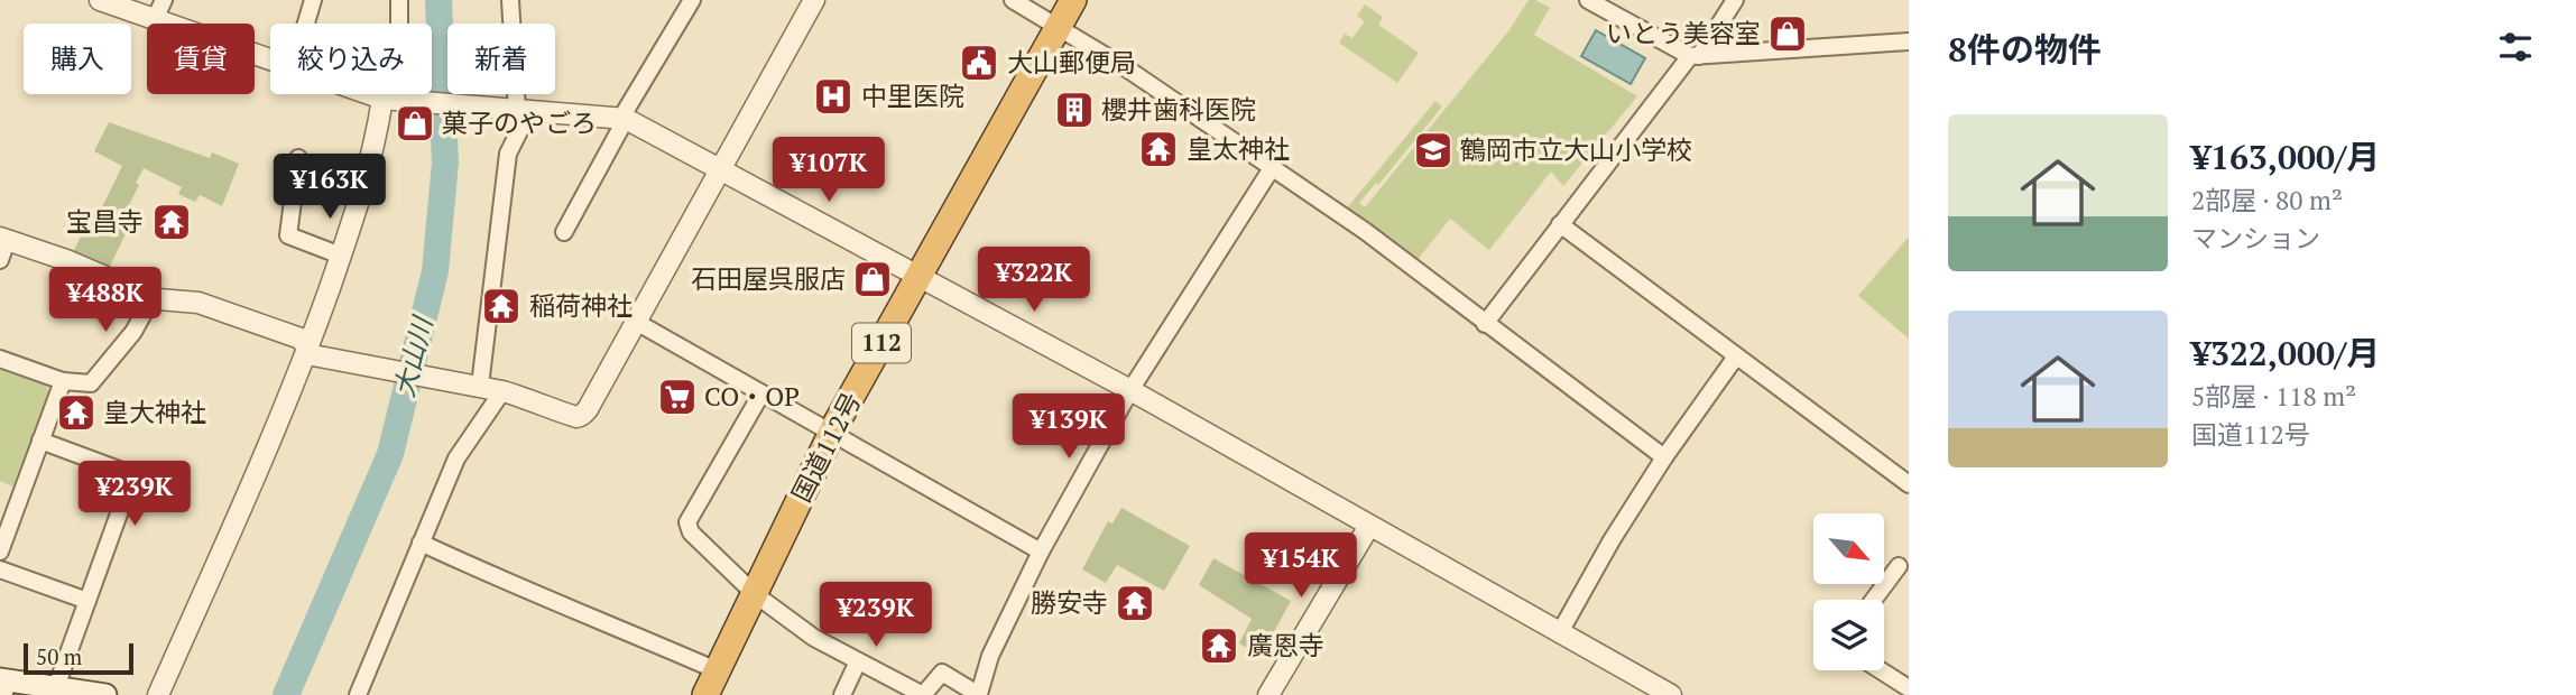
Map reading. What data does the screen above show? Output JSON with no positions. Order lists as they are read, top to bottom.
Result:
{
  "streets": {
    "highway": ["112", "国道112号"]
  },
  "water": ["大山川"],
  "places": {
    "shop": ["いとう美容室", "菓子のやごろ", "石田屋呉服店"],
    "public building": ["大山郵便局"],
    "hospital": ["中里医院"],
    "building": ["櫻井歯科医院"],
    "temple": [
      "皇太神社",
      "宝昌寺",
      "稲荷神社",
      "皇大神社",
      "勝安寺",
      "廣恩寺"
    ],
    "school or university": ["鶴岡市立大山小学校"],
    "supermarket": ["CO・OP"]
  },
  "scale_bar": "50 m",
  "north": "bottom right",
  "page": {
    "heading": "8件の物件",
    "chip": [
      "購入",
      "賃貸",
      "絞り込み",
      "新着"
    ],
    "list": [
      {
        "name": "¥163,000/月",
        "note": "2部屋 · 80 m² · マンション"
      },
      {
        "name": "¥322,000/月",
        "note": "5部屋 · 118 m² · 国道112号"
      }
    ],
    "price": [
      "¥107K",
      "¥163K",
      "¥322K",
      "¥488K",
      "¥139K",
      "¥239K",
      "¥154K",
      "¥239K"
    ],
    "scale": "50 m"
  }
}
